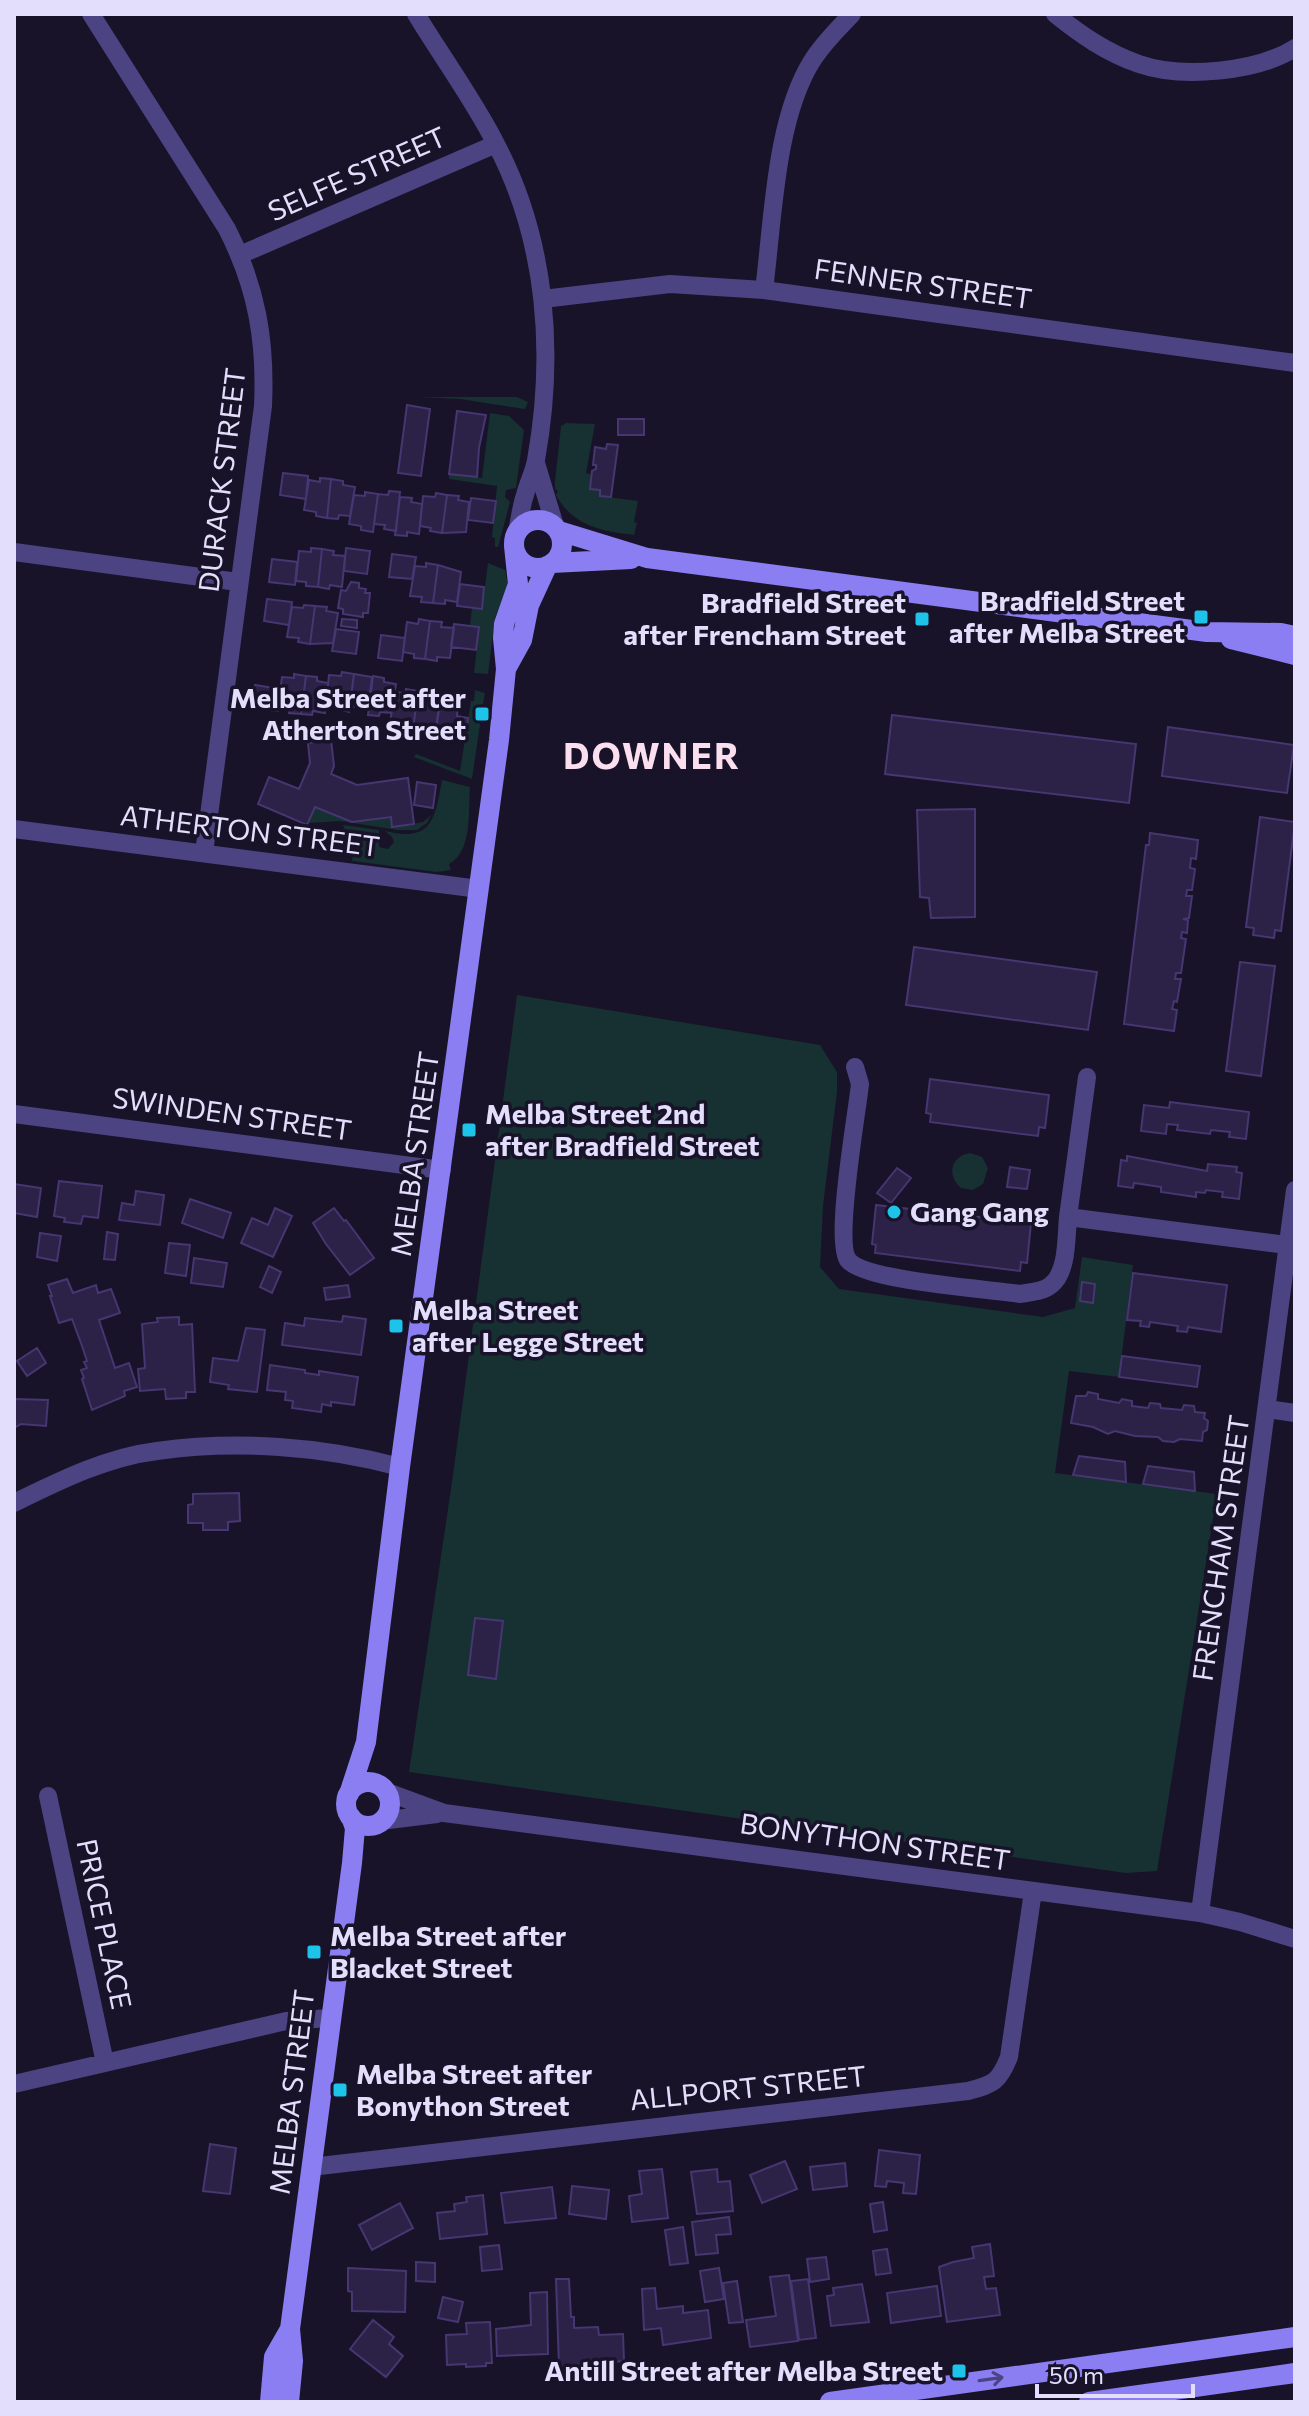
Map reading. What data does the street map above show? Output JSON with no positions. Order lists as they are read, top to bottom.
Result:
{
  "streets": {
    "street": [
      "SELFE STREET",
      "FENNER STREET",
      "DURACK STREET",
      "ATHERTON STREET",
      "SWINDEN STREET",
      "MELBA STREET",
      "FRENCHAM STREET",
      "BONYTHON STREET",
      "PRICE PLACE",
      "ALLPORT STREET"
    ]
  },
  "crossings": [
    ["SELFE STREET", "DURACK STREET"],
    ["SELFE STREET", "MELBA STREET"],
    ["FENNER STREET", "MELBA STREET"],
    ["DURACK STREET", "ATHERTON STREET"],
    ["ATHERTON STREET", "MELBA STREET"],
    ["SWINDEN STREET", "MELBA STREET"],
    ["MELBA STREET", "BONYTHON STREET"],
    ["MELBA STREET", "ALLPORT STREET"],
    ["FRENCHAM STREET", "BONYTHON STREET"],
    ["BONYTHON STREET", "ALLPORT STREET"]
  ],
  "districts": ["DOWNER"],
  "places": {
    "transit": [
      "Bradfield Street after Melba Street",
      "Bradfield Street after Frencham Street",
      "Melba Street after Atherton Street",
      "Melba Street 2nd after Bradfield Street",
      "Melba Street after Legge Street",
      "Melba Street after Blacket Street",
      "Melba Street after Bonython Street",
      "Antill Street after Melba Street"
    ],
    "other": ["Gang Gang"]
  },
  "scale_bar": "50 m"
}
